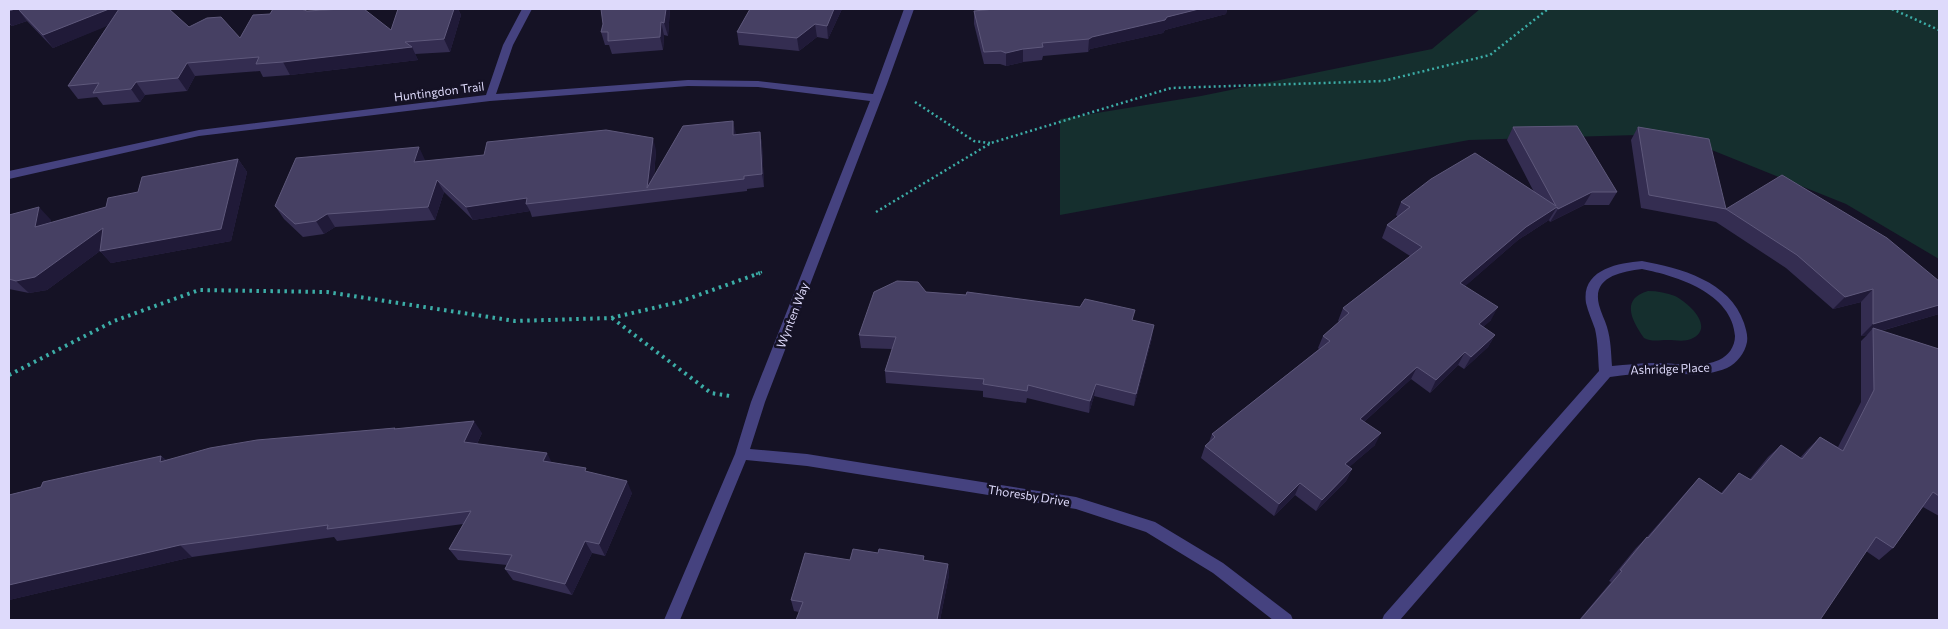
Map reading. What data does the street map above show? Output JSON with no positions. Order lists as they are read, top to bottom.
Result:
{
  "streets": {
    "street": [
      "Huntingdon Trail",
      "Wynten Way",
      "Ashridge Place",
      "Thoresby Drive"
    ]
  },
  "crossings": [
    ["Huntingdon Trail", "Wynten Way"],
    ["Wynten Way", "Thoresby Drive"]
  ]
}
